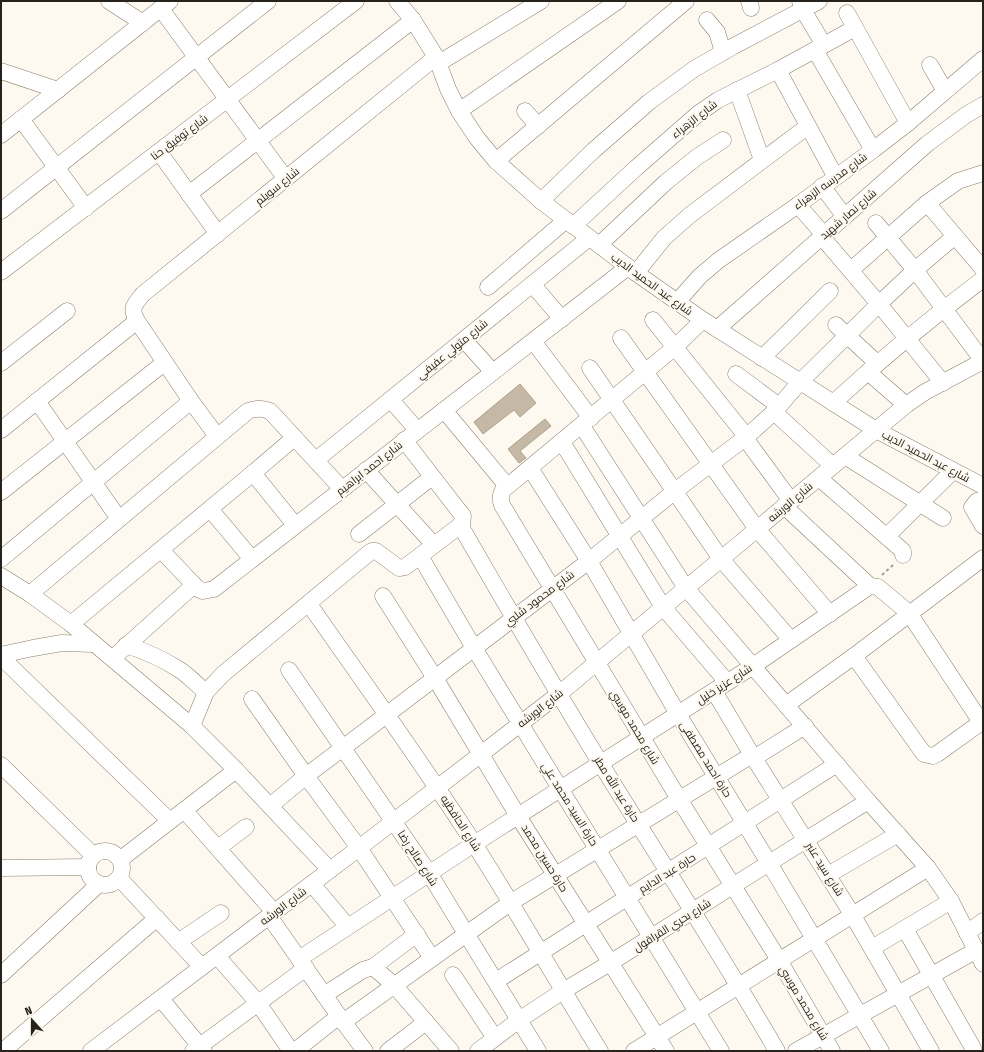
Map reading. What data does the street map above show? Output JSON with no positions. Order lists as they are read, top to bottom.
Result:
{
  "streets": {
    "street": [
      "شارع الزهراء",
      "شارع توفيق حنا",
      "شارع مدرسه الزهراء",
      "شارع سويلم",
      "شارع نصار شهيد",
      "شارع عبد الحميد الديب",
      "شارع متولي عفيفي",
      "شارع احمد ابراهيم",
      "شارع الورشه",
      "شارع محمود شلبي",
      "شارع عزيز خليل",
      "شارع محمد موسي",
      "حارة احمد مصطفى",
      "حارة عبد الله مطر",
      "حارة السيد محمد علي",
      "شارع الحافظيه",
      "شارع صالح رضا",
      "حارة حسين محمد",
      "شارع سيد عنبر",
      "حارة عبد الدايم",
      "شارع بحري القراقول"
    ]
  },
  "crossings": [
    ["شارع الزهراء", "شارع عبد الحميد الديب"],
    ["شارع مدرسه الزهراء", "شارع عبد الحميد الديب"],
    ["شارع سويلم", "شارع عبد الحميد الديب"],
    ["شارع نصار شهيد", "شارع عبد الحميد الديب"],
    ["شارع عبد الحميد الديب", "شارع متولي عفيفي"],
    ["شارع عبد الحميد الديب", "شارع احمد ابراهيم"],
    ["شارع عبد الحميد الديب", "شارع الورشه"],
    ["شارع عبد الحميد الديب", "شارع محمود شلبي"],
    ["شارع الورشه", "شارع محمد موسي"],
    ["شارع الورشه", "حارة احمد مصطفى"],
    ["شارع الورشه", "حارة عبد الله مطر"],
    ["شارع الورشه", "حارة السيد محمد علي"],
    ["شارع الورشه", "شارع الحافظيه"],
    ["شارع الورشه", "شارع صالح رضا"],
    ["شارع الورشه", "حارة حسين محمد"],
    ["شارع محمود شلبي", "شارع محمد موسي"],
    ["شارع محمود شلبي", "حارة احمد مصطفى"],
    ["شارع محمود شلبي", "حارة عبد الله مطر"],
    ["شارع محمود شلبي", "حارة السيد محمد علي"],
    ["شارع محمود شلبي", "شارع الحافظيه"],
    ["شارع محمود شلبي", "شارع صالح رضا"],
    ["شارع محمود شلبي", "حارة حسين محمد"],
    ["شارع عزيز خليل", "شارع محمد موسي"],
    ["شارع عزيز خليل", "حارة احمد مصطفى"],
    ["شارع عزيز خليل", "حارة عبد الله مطر"],
    ["شارع عزيز خليل", "حارة السيد محمد علي"],
    ["شارع عزيز خليل", "شارع الحافظيه"],
    ["شارع عزيز خليل", "شارع صالح رضا"],
    ["شارع عزيز خليل", "حارة حسين محمد"],
    ["شارع عزيز خليل", "شارع سيد عنبر"],
    ["شارع محمد موسي", "حارة عبد الدايم"],
    ["شارع محمد موسي", "شارع بحري القراقول"],
    ["حارة احمد مصطفى", "حارة عبد الدايم"],
    ["حارة احمد مصطفى", "شارع بحري القراقول"],
    ["حارة عبد الله مطر", "حارة عبد الدايم"],
    ["حارة عبد الله مطر", "شارع بحري القراقول"],
    ["حارة السيد محمد علي", "حارة عبد الدايم"],
    ["حارة السيد محمد علي", "شارع بحري القراقول"],
    ["شارع الحافظيه", "حارة عبد الدايم"],
    ["شارع الحافظيه", "شارع بحري القراقول"],
    ["شارع صالح رضا", "حارة عبد الدايم"],
    ["شارع صالح رضا", "شارع بحري القراقول"],
    ["حارة حسين محمد", "حارة عبد الدايم"],
    ["حارة حسين محمد", "شارع بحري القراقول"],
    ["شارع سيد عنبر", "حارة عبد الدايم"],
    ["شارع سيد عنبر", "شارع بحري القراقول"]
  ],
  "north": "top"
}
